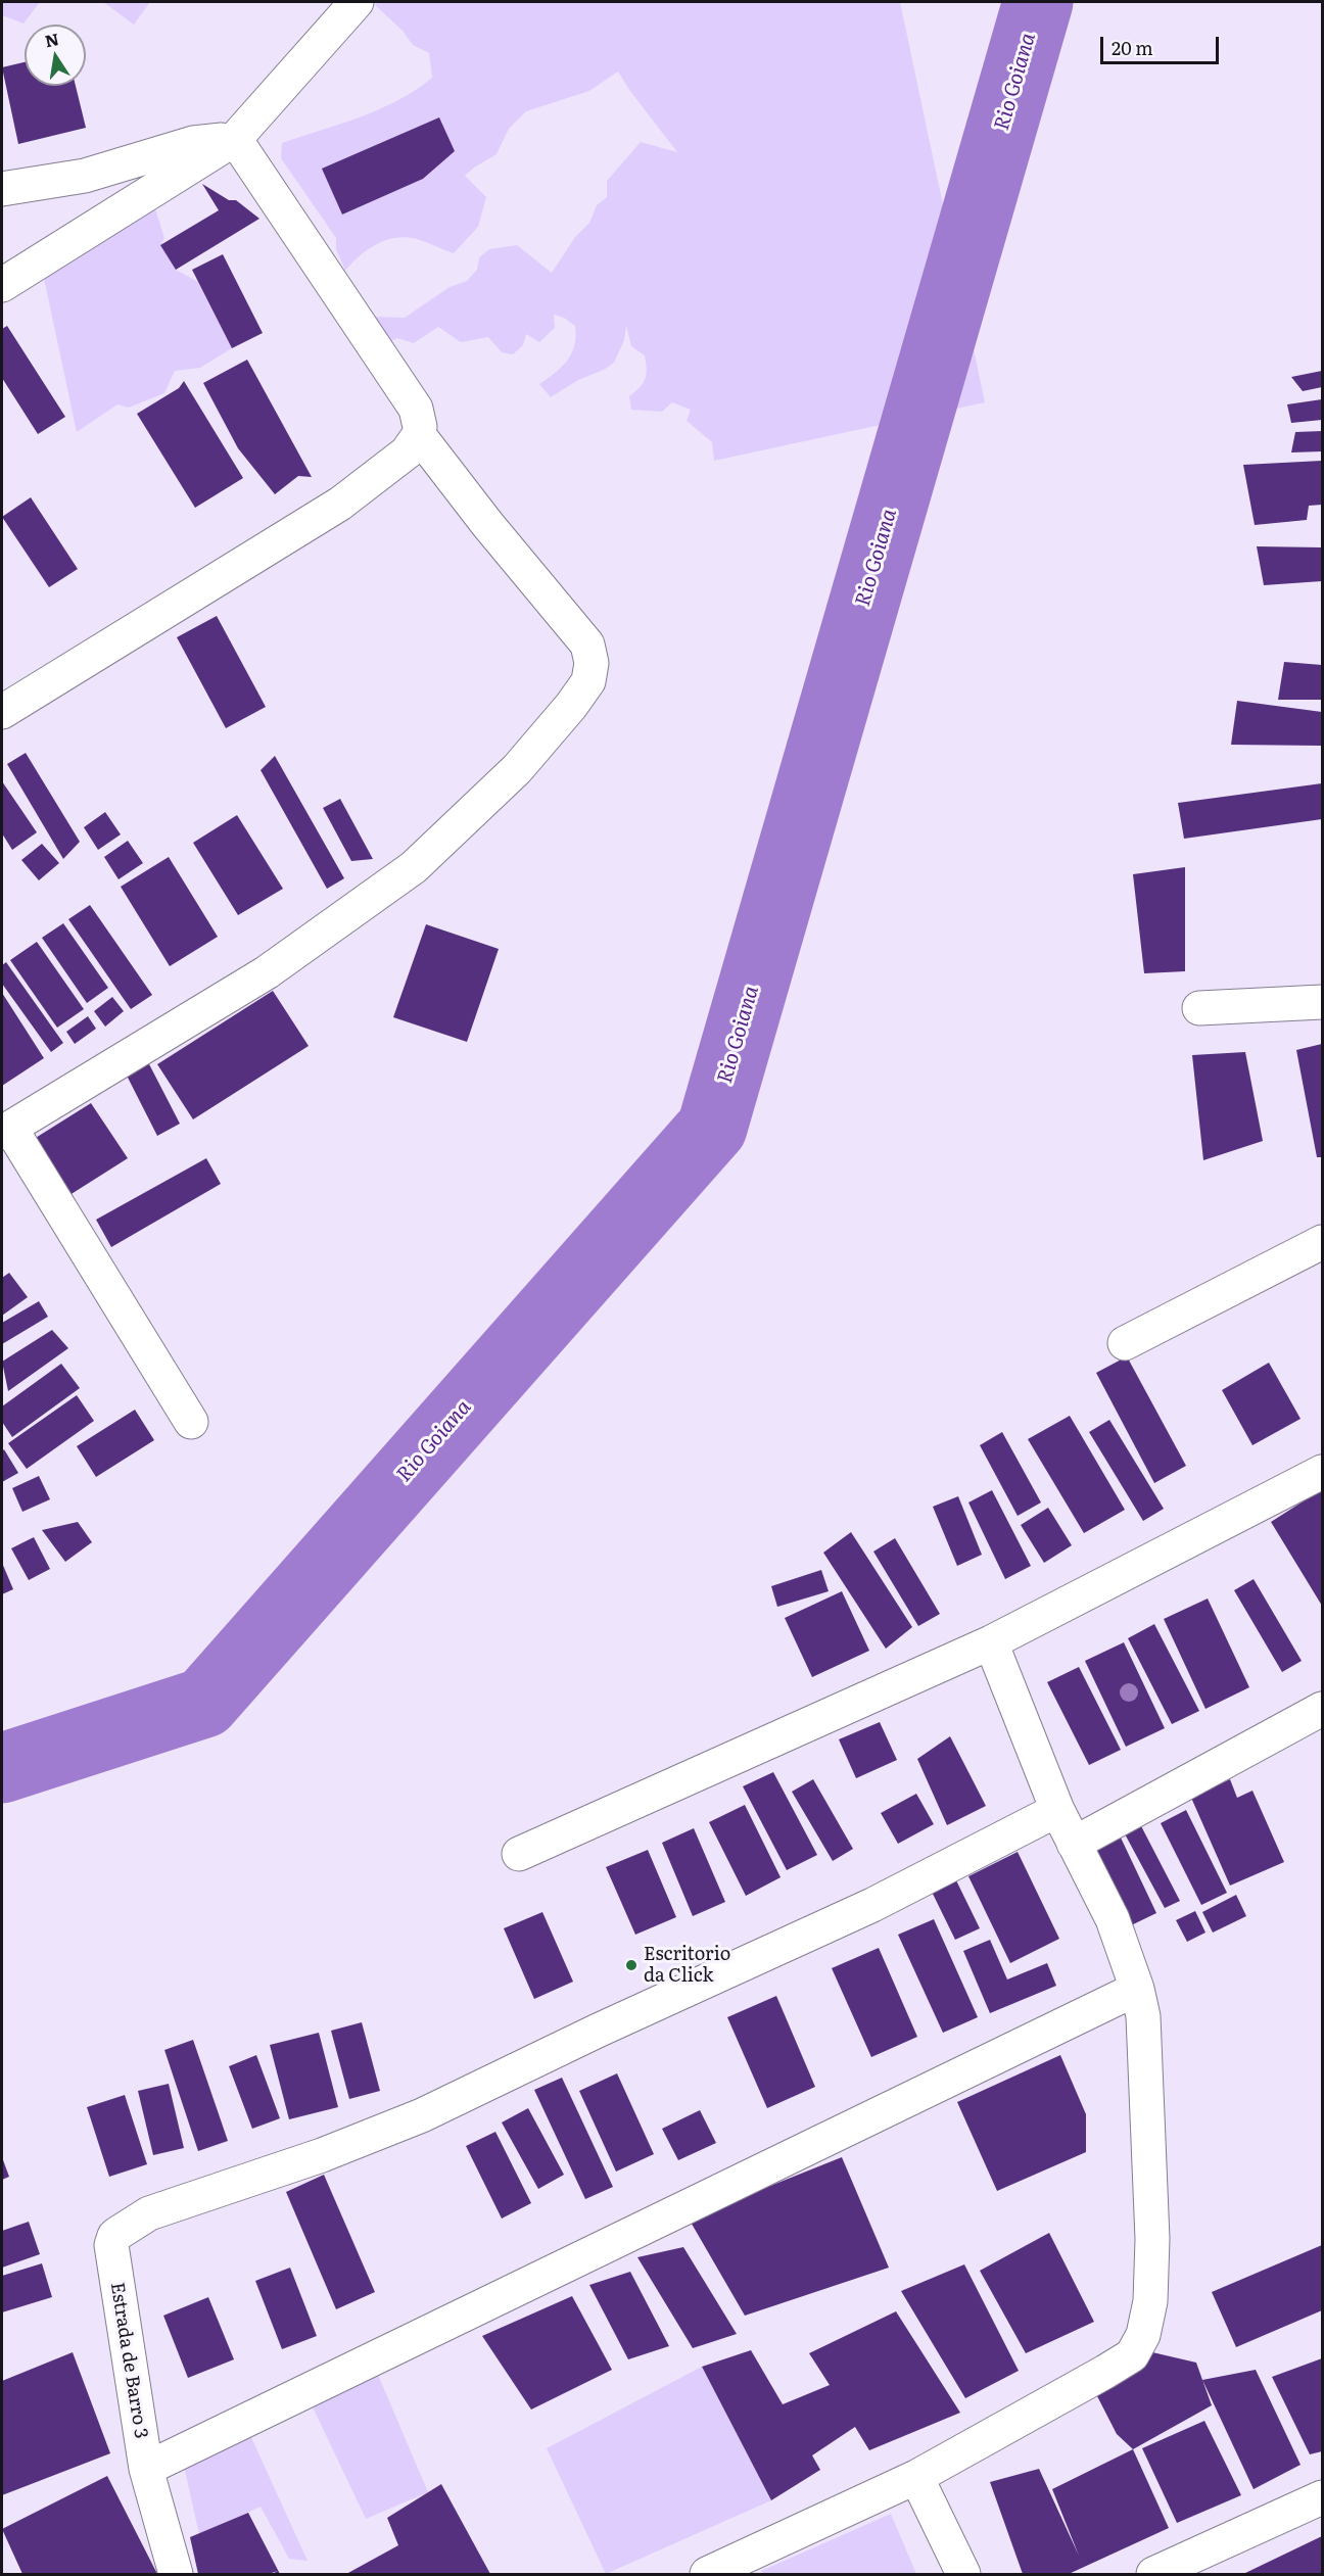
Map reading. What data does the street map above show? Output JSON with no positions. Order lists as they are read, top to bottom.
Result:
{
  "streets": {
    "street": ["Estrada de Barro 3"]
  },
  "water": ["Rio Goiana"],
  "places": ["Escritorio da Click"],
  "scale_bar": "20 m",
  "north": "top"
}
